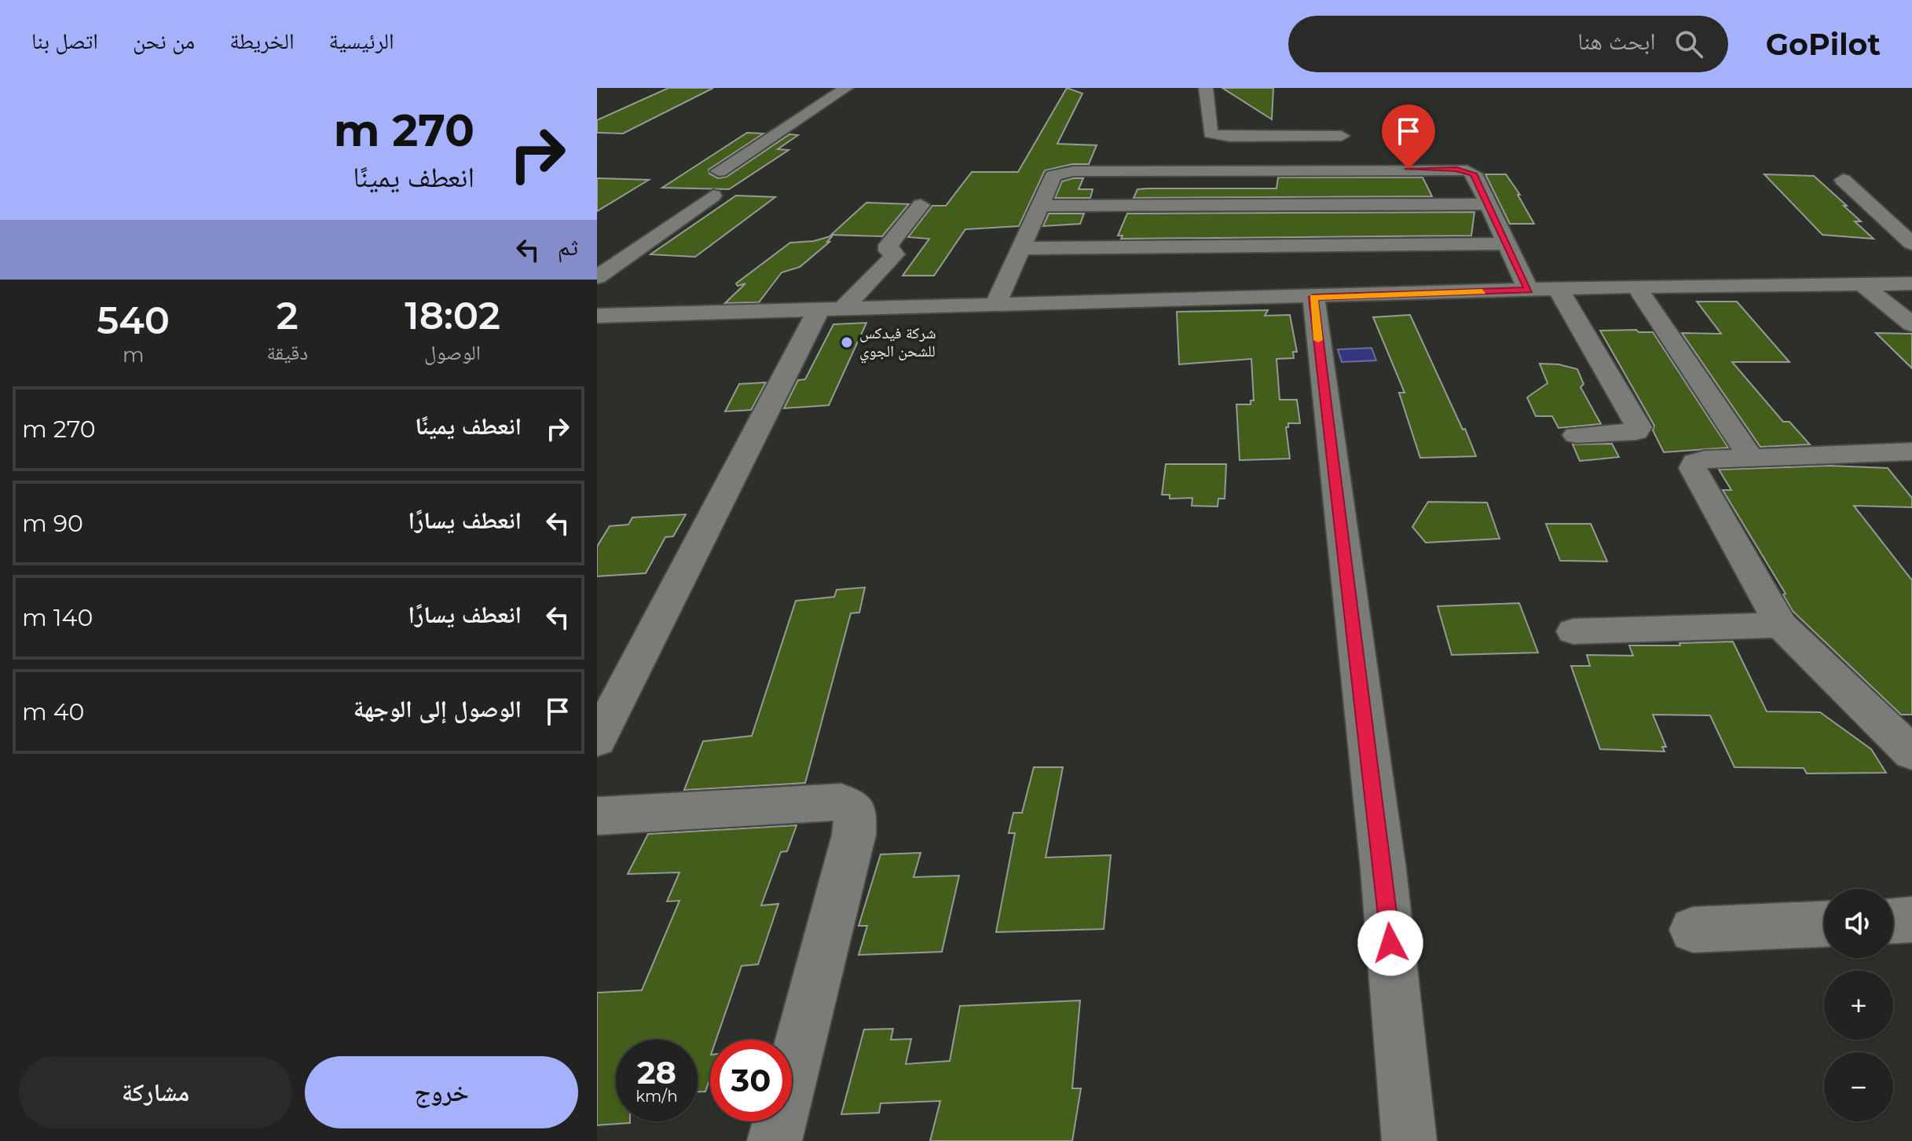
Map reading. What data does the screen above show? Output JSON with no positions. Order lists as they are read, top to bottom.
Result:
{
  "places": ["شركة فيدكس للشحن الجوي"],
  "page": {
    "header": "GoPilot",
    "search": "ابحث هنا",
    "nav": [
      "الرئيسية",
      "الخريطة",
      "من نحن",
      "اتصل بنا"
    ],
    "turn": ["270 m", "انعطف يمينًا"],
    "then": "ثم",
    "eta": [
      "18:02",
      "الوصول",
      "2",
      "دقيقة",
      "540",
      "m"
    ],
    "list": [
      {
        "name": "انعطف يمينًا",
        "value": "270 m"
      },
      {
        "name": "انعطف يسارًا",
        "value": "90 m"
      },
      {
        "name": "انعطف يسارًا",
        "value": "140 m"
      },
      {
        "name": "الوصول إلى الوجهة",
        "value": "40 m"
      }
    ],
    "map_buttons": ["+", "−"],
    "speed": "28 km/h",
    "limit": "30",
    "buttons": ["خروج", "مشاركة"]
  }
}
